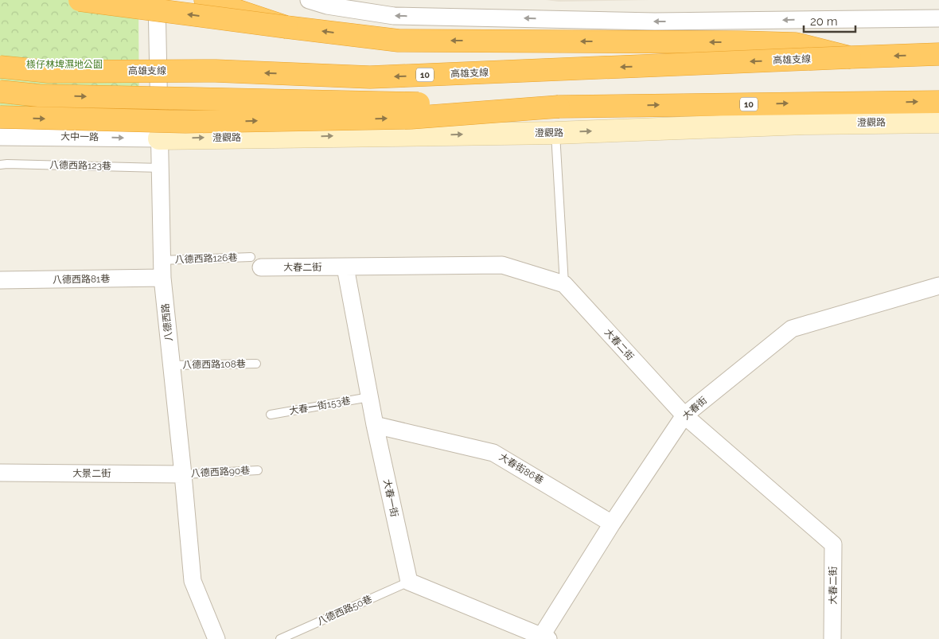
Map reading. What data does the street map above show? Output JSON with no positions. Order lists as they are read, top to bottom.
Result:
{
  "streets": {
    "highway": ["高雄支線", "10"],
    "street": [
      "澄觀路",
      "大中一路",
      "大春二街",
      "八德西路81巷",
      "八德西路",
      "大春街",
      "大春街86巷",
      "大景二街",
      "大春一街"
    ],
    "lane": [
      "八德西路123巷",
      "八德西路126巷",
      "八德西路108巷",
      "大春一街153巷",
      "八德西路90巷",
      "八德西路50巷"
    ]
  },
  "crossings": [
    ["澄觀路", "大中一路"],
    ["澄觀路", "八德西路"],
    ["大中一路", "八德西路"],
    ["八德西路123巷", "八德西路"],
    ["八德西路126巷", "大春二街"],
    ["八德西路126巷", "八德西路"],
    ["大春二街", "大春街"],
    ["大春二街", "大春一街"],
    ["八德西路81巷", "八德西路"],
    ["八德西路", "八德西路108巷"],
    ["八德西路", "八德西路90巷"],
    ["八德西路", "大景二街"],
    ["大春一街153巷", "大春一街"],
    ["大春街", "大春街86巷"],
    ["大春街86巷", "大春一街"],
    ["八德西路90巷", "大景二街"],
    ["大春一街", "八德西路50巷"]
  ],
  "one_way": ["大中一路"],
  "parks": ["檨仔林埤濕地公園"],
  "scale_bar": "20 m"
}
